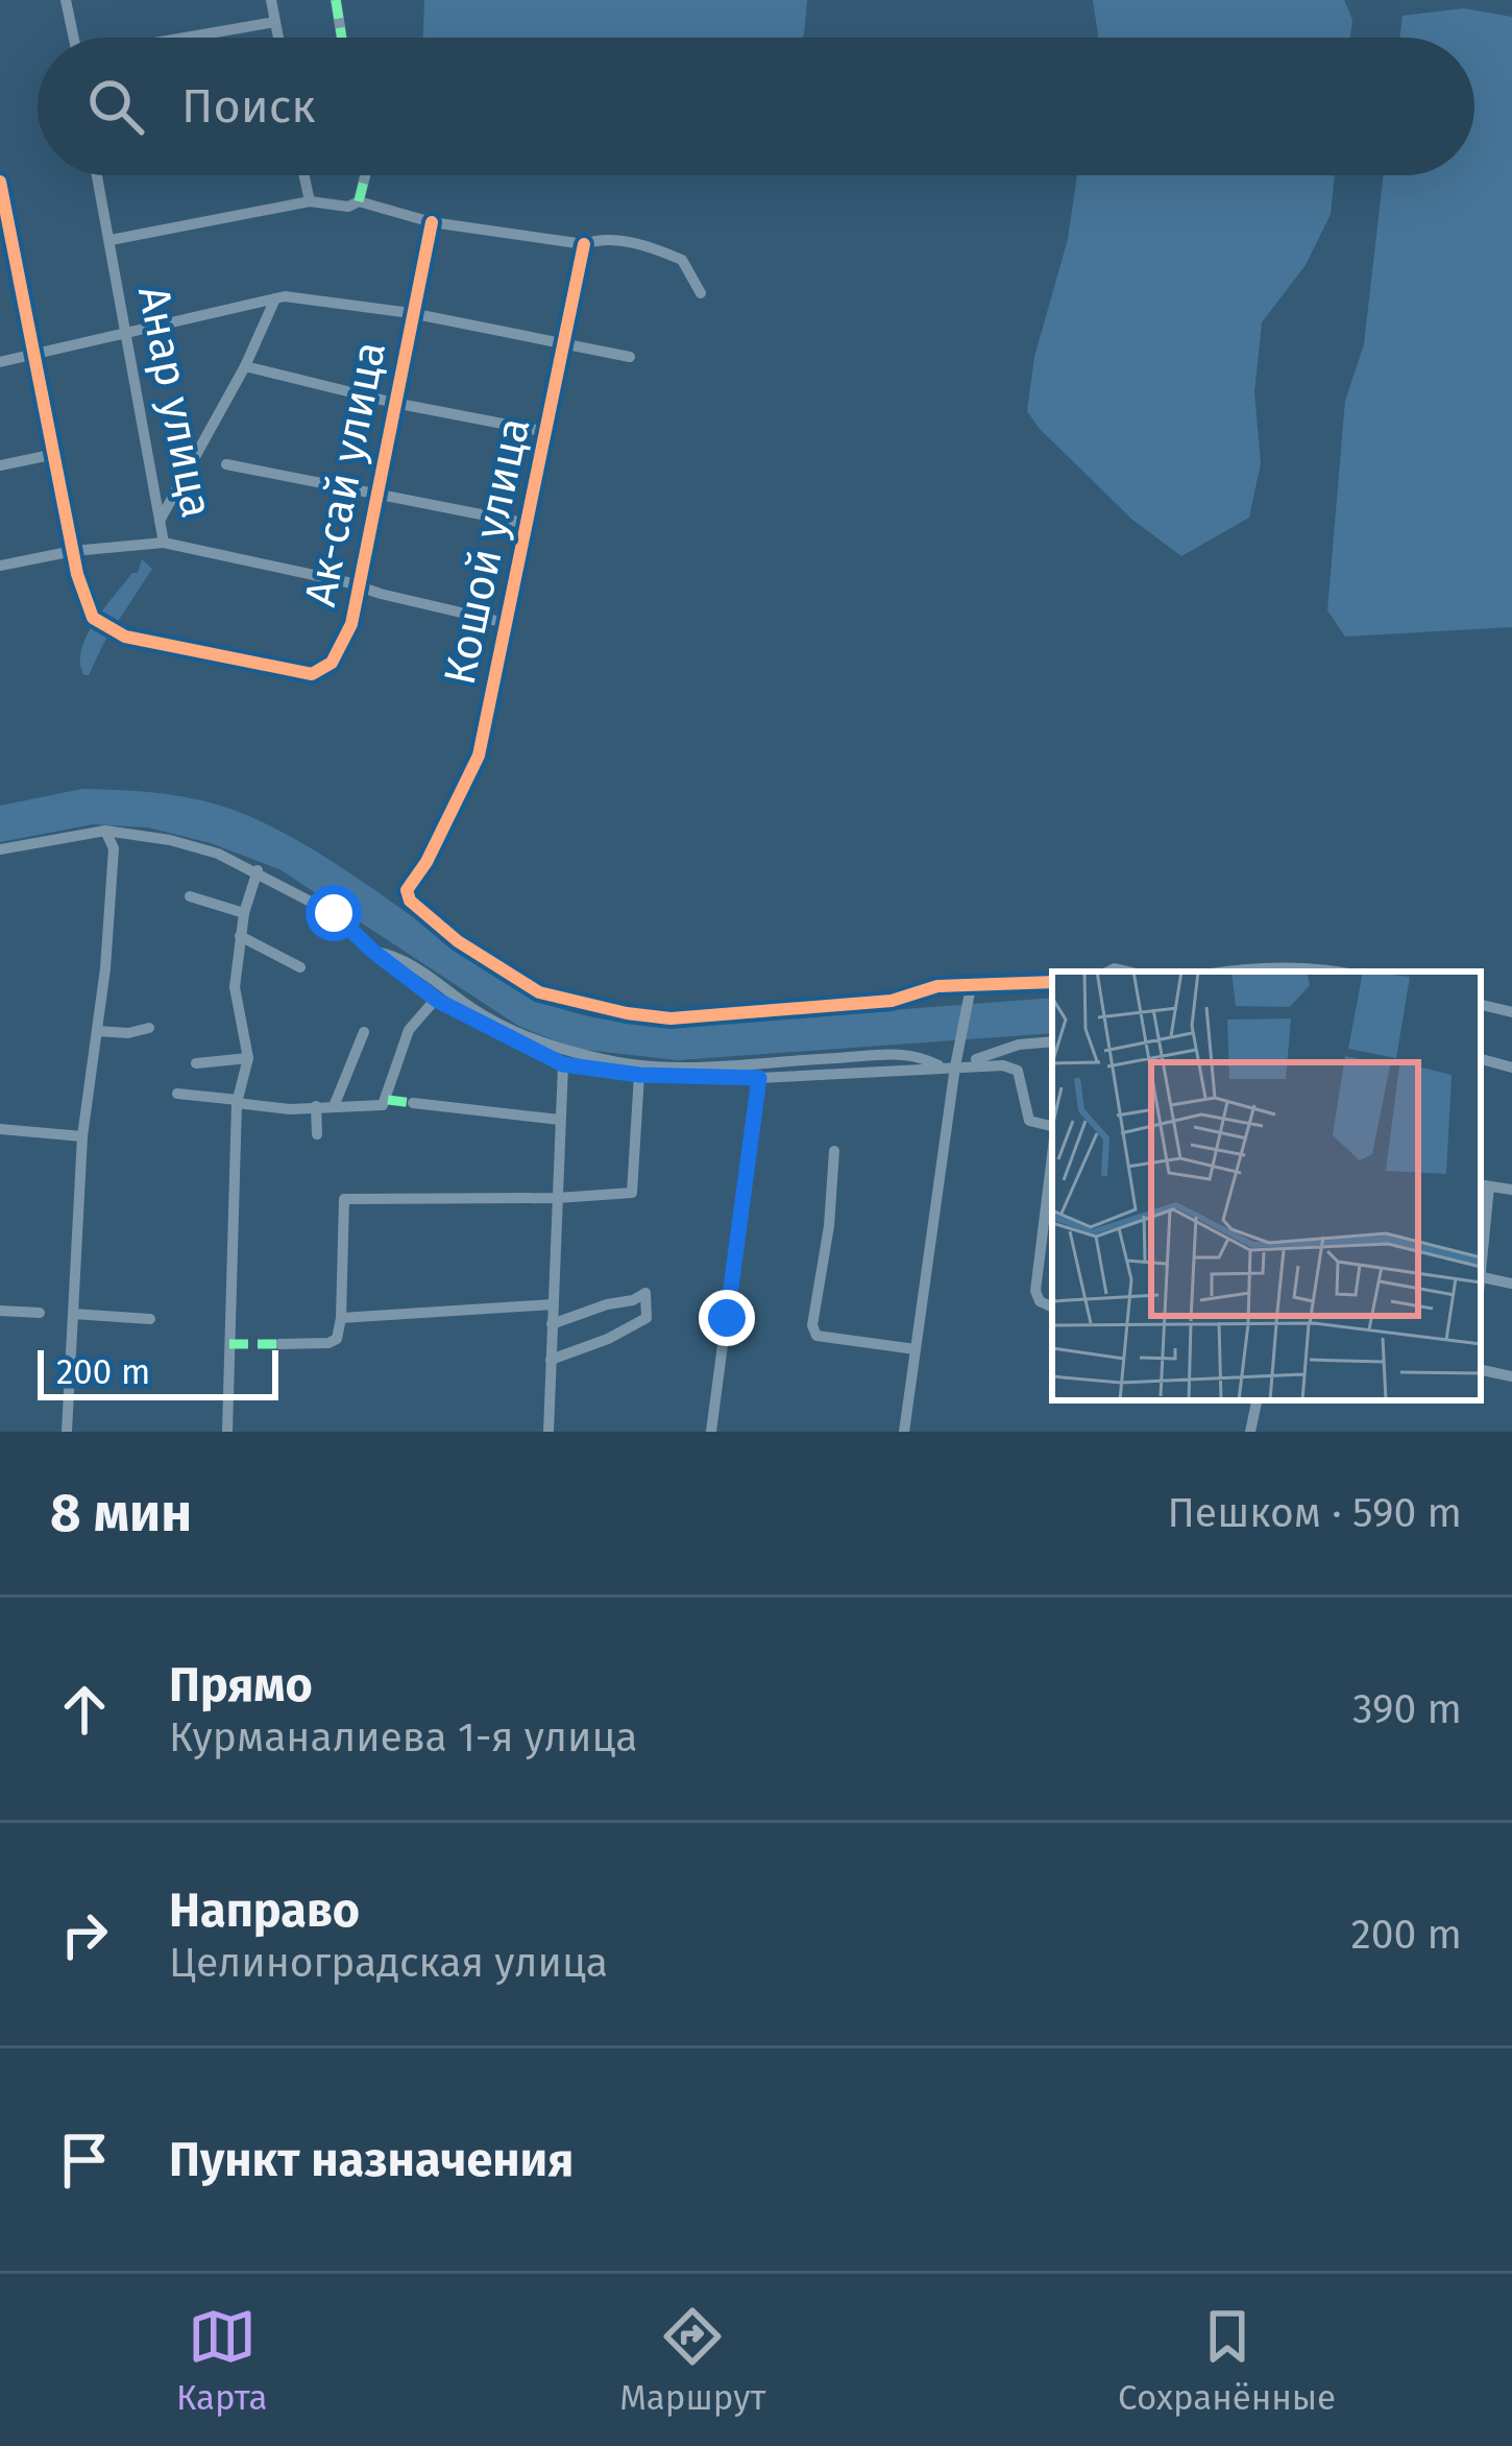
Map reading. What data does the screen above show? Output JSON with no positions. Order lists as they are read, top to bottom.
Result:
{
  "streets": {
    "street": ["Анар улица", "Ак-сай улица", "Кошой улица"]
  },
  "crossings": [
    ["Анар улица", "Ак-сай улица"],
    ["Анар улица", "Кошой улица"]
  ],
  "scale_bar": "200 m",
  "page": {
    "search": "Поиск",
    "scale": "200 m",
    "heading": ["8 мин", "Пешком · 590 m"],
    "list": [
      ["Прямо", "Курманалиева 1-я улица", "390 m"],
      ["Направо", "Целиноградская улица", "200 m"],
      "Пункт назначения"
    ],
    "nav": ["Карта", "Маршрут", "Сохранённые"]
  }
}
